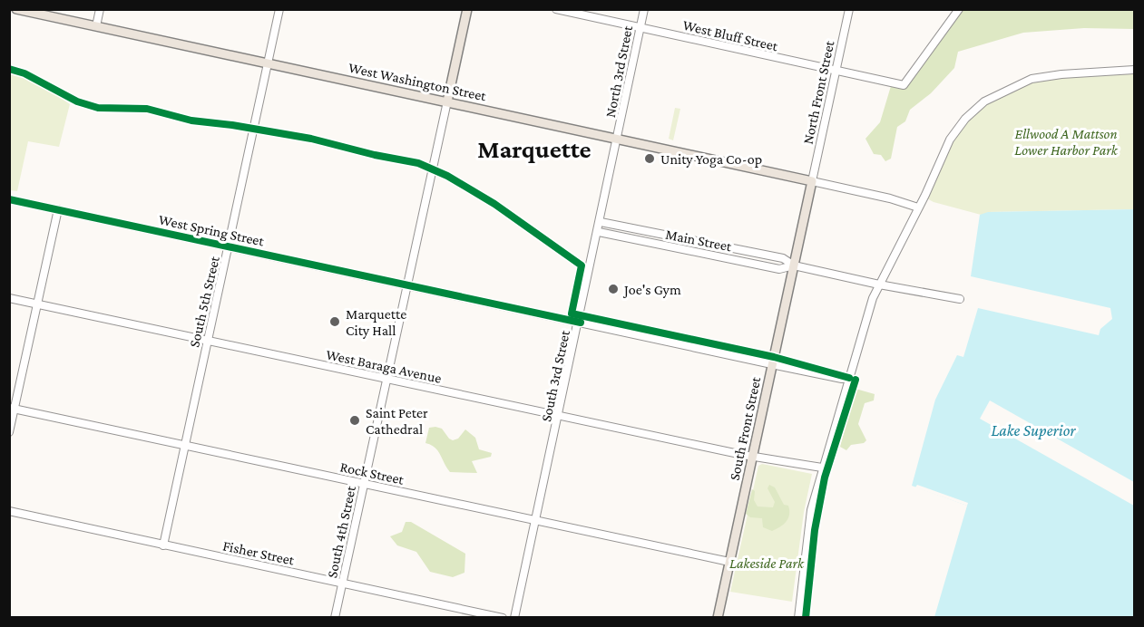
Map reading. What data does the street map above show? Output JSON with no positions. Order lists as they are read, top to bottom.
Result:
{
  "streets": {
    "main road": ["West Washington Street", "South Front Street"],
    "street": [
      "West Bluff Street",
      "North 3rd Street",
      "North Front Street",
      "West Spring Street",
      "Main Street",
      "South 5th Street",
      "West Baraga Avenue",
      "South 3rd Street",
      "Rock Street",
      "South 4th Street",
      "Fisher Street"
    ]
  },
  "crossings": [
    ["West Bluff Street", "North 3rd Street"],
    ["West Bluff Street", "North Front Street"],
    ["North 3rd Street", "West Washington Street"],
    ["North 3rd Street", "South 3rd Street"],
    ["West Washington Street", "North Front Street"],
    ["West Washington Street", "South 5th Street"],
    ["West Washington Street", "South 3rd Street"],
    ["West Washington Street", "South Front Street"],
    ["West Washington Street", "South 4th Street"],
    ["North Front Street", "South Front Street"],
    ["West Spring Street", "South 5th Street"],
    ["West Spring Street", "South 3rd Street"],
    ["West Spring Street", "South Front Street"],
    ["West Spring Street", "South 4th Street"],
    ["Main Street", "South 3rd Street"],
    ["Main Street", "South Front Street"],
    ["South 5th Street", "West Baraga Avenue"],
    ["South 5th Street", "Rock Street"],
    ["South 5th Street", "Fisher Street"],
    ["West Baraga Avenue", "South 3rd Street"],
    ["West Baraga Avenue", "South Front Street"],
    ["West Baraga Avenue", "South 4th Street"],
    ["South 3rd Street", "Rock Street"],
    ["South Front Street", "Rock Street"],
    ["Rock Street", "South 4th Street"],
    ["South 4th Street", "Fisher Street"]
  ],
  "districts": ["Marquette"],
  "water": ["Lake Superior"],
  "parks": ["Ellwood A Mattson Lower Harbor Park", "Lakeside Park"],
  "places": [
    "Unity Yoga Co-op",
    "Joe's Gym",
    "Marquette City Hall",
    "Saint Peter Cathedral"
  ]
}
